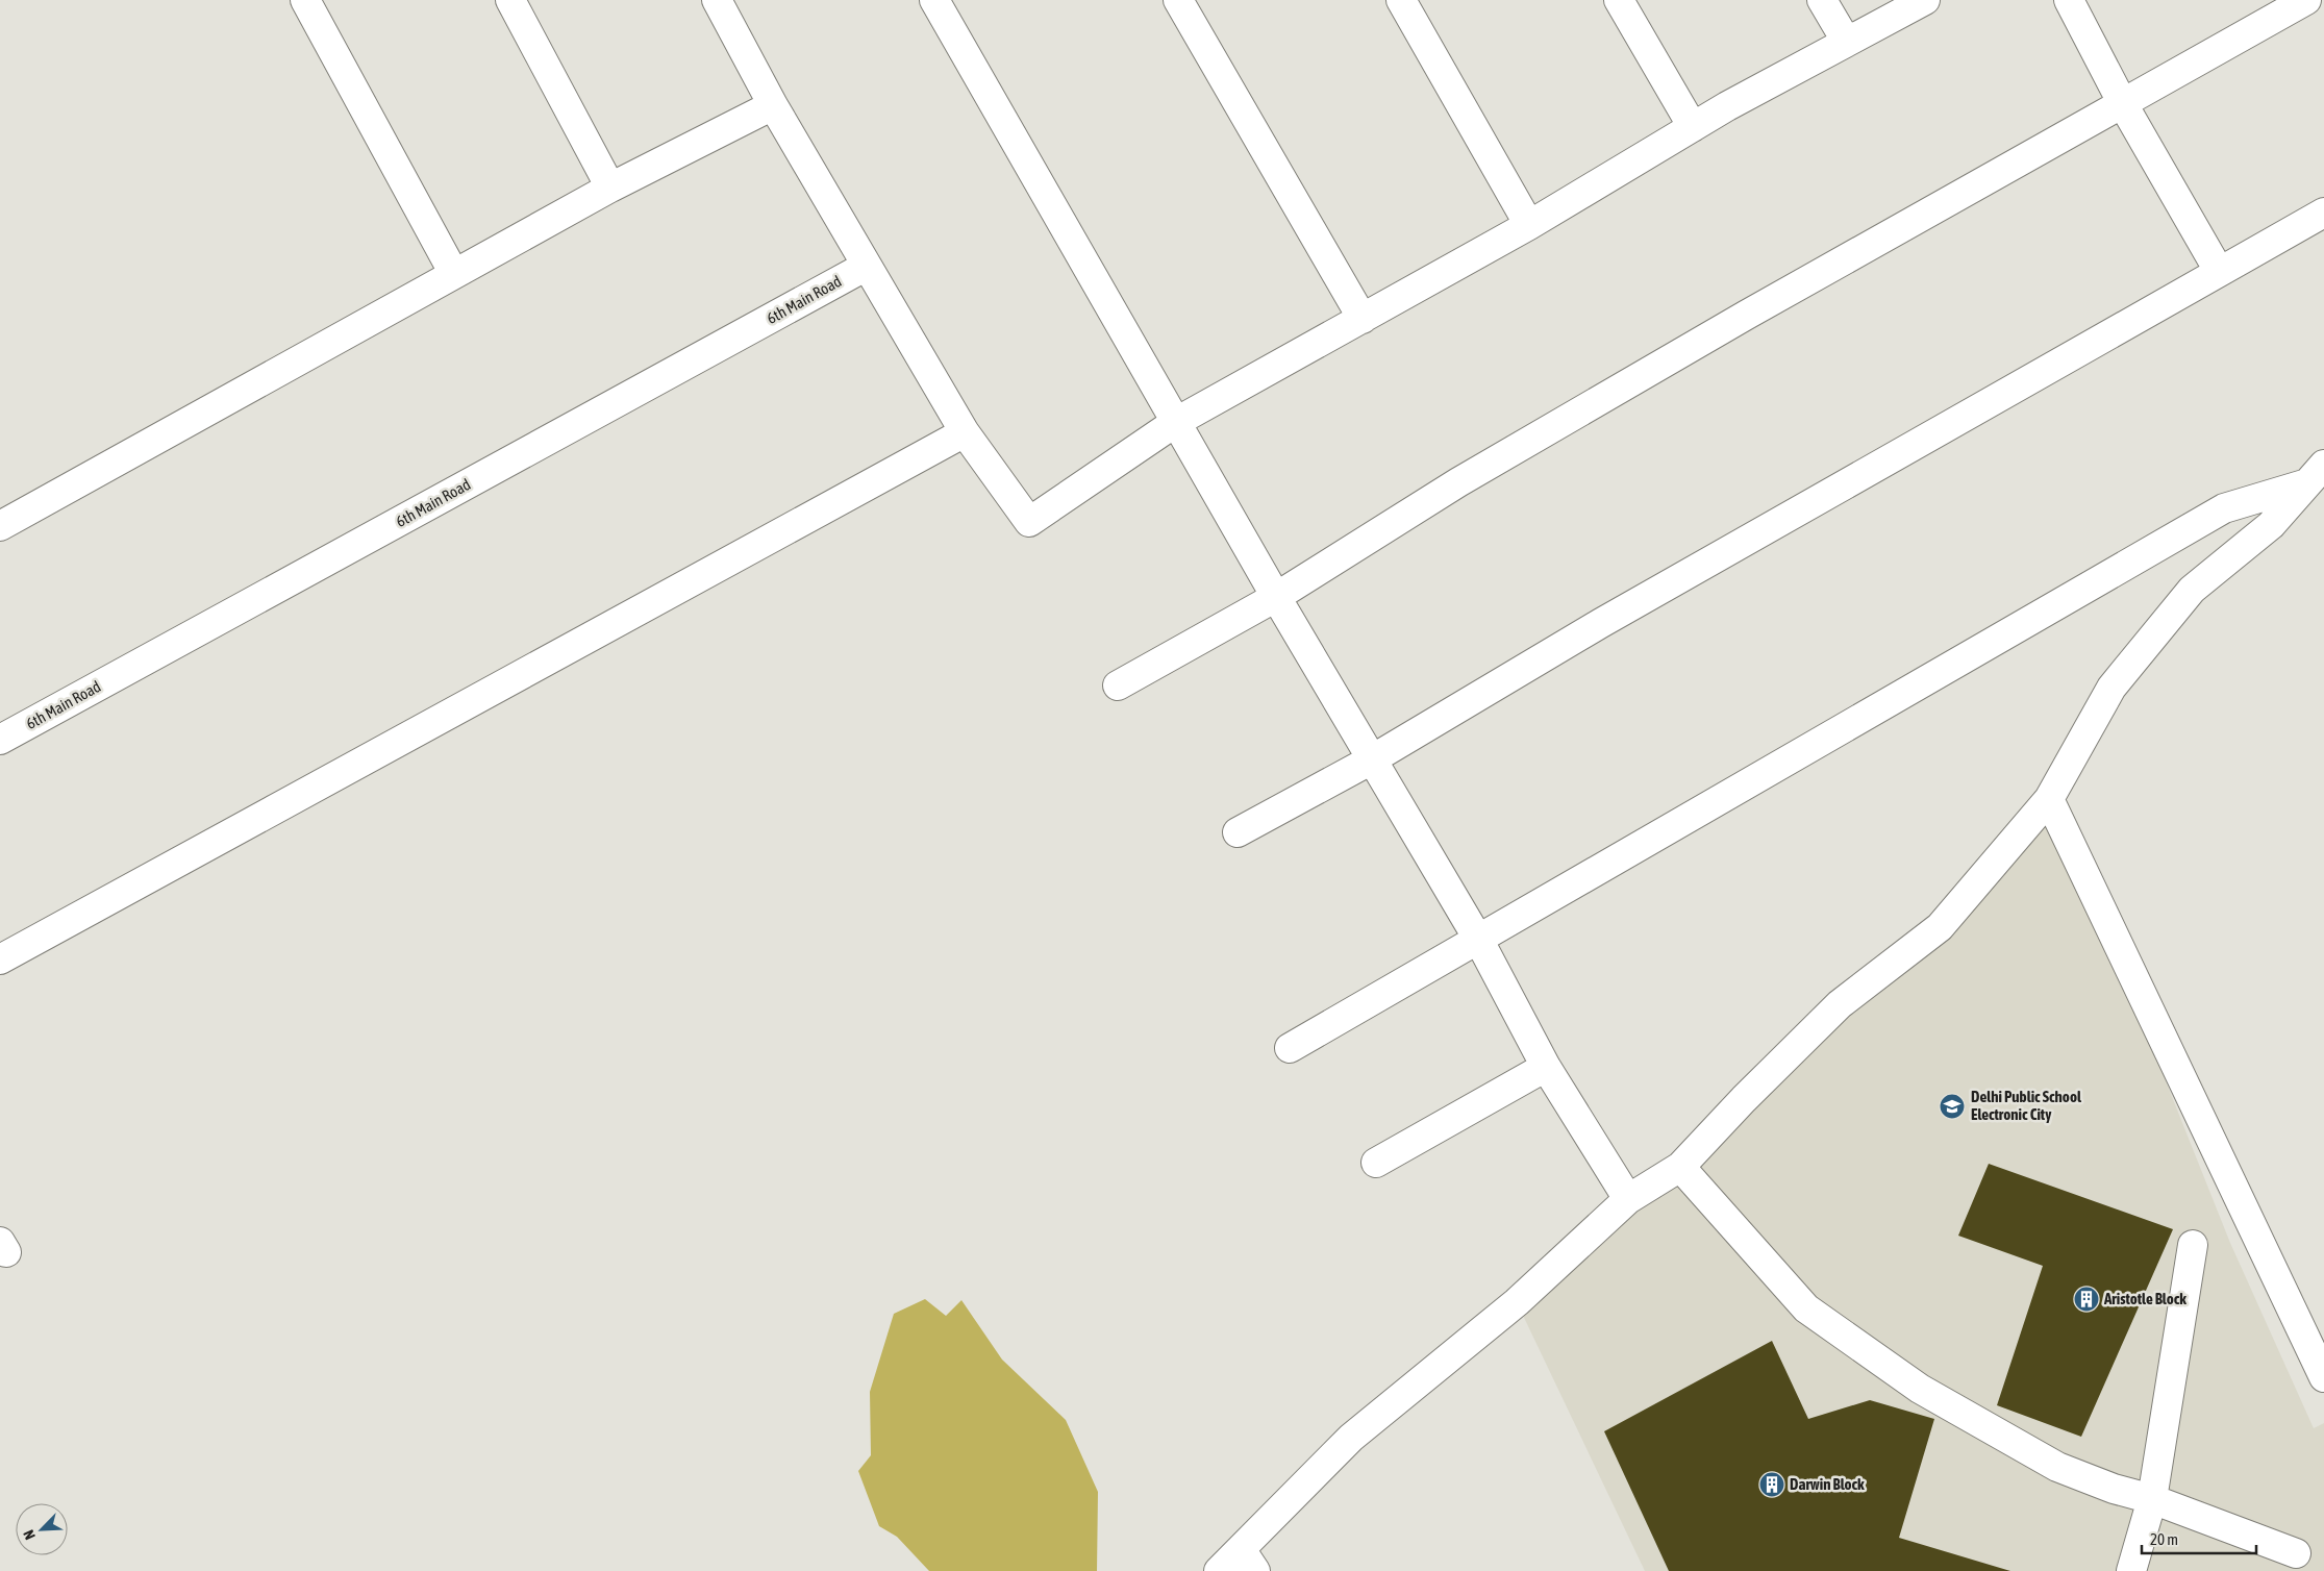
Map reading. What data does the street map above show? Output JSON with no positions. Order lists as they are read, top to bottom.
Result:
{
  "streets": {
    "street": ["6th Main Road"]
  },
  "places": {
    "school or university": ["Delhi Public School Electronic City"],
    "building": ["Aristotle Block", "Darwin Block"]
  },
  "scale_bar": "20 m",
  "north": "bottom left"
}
